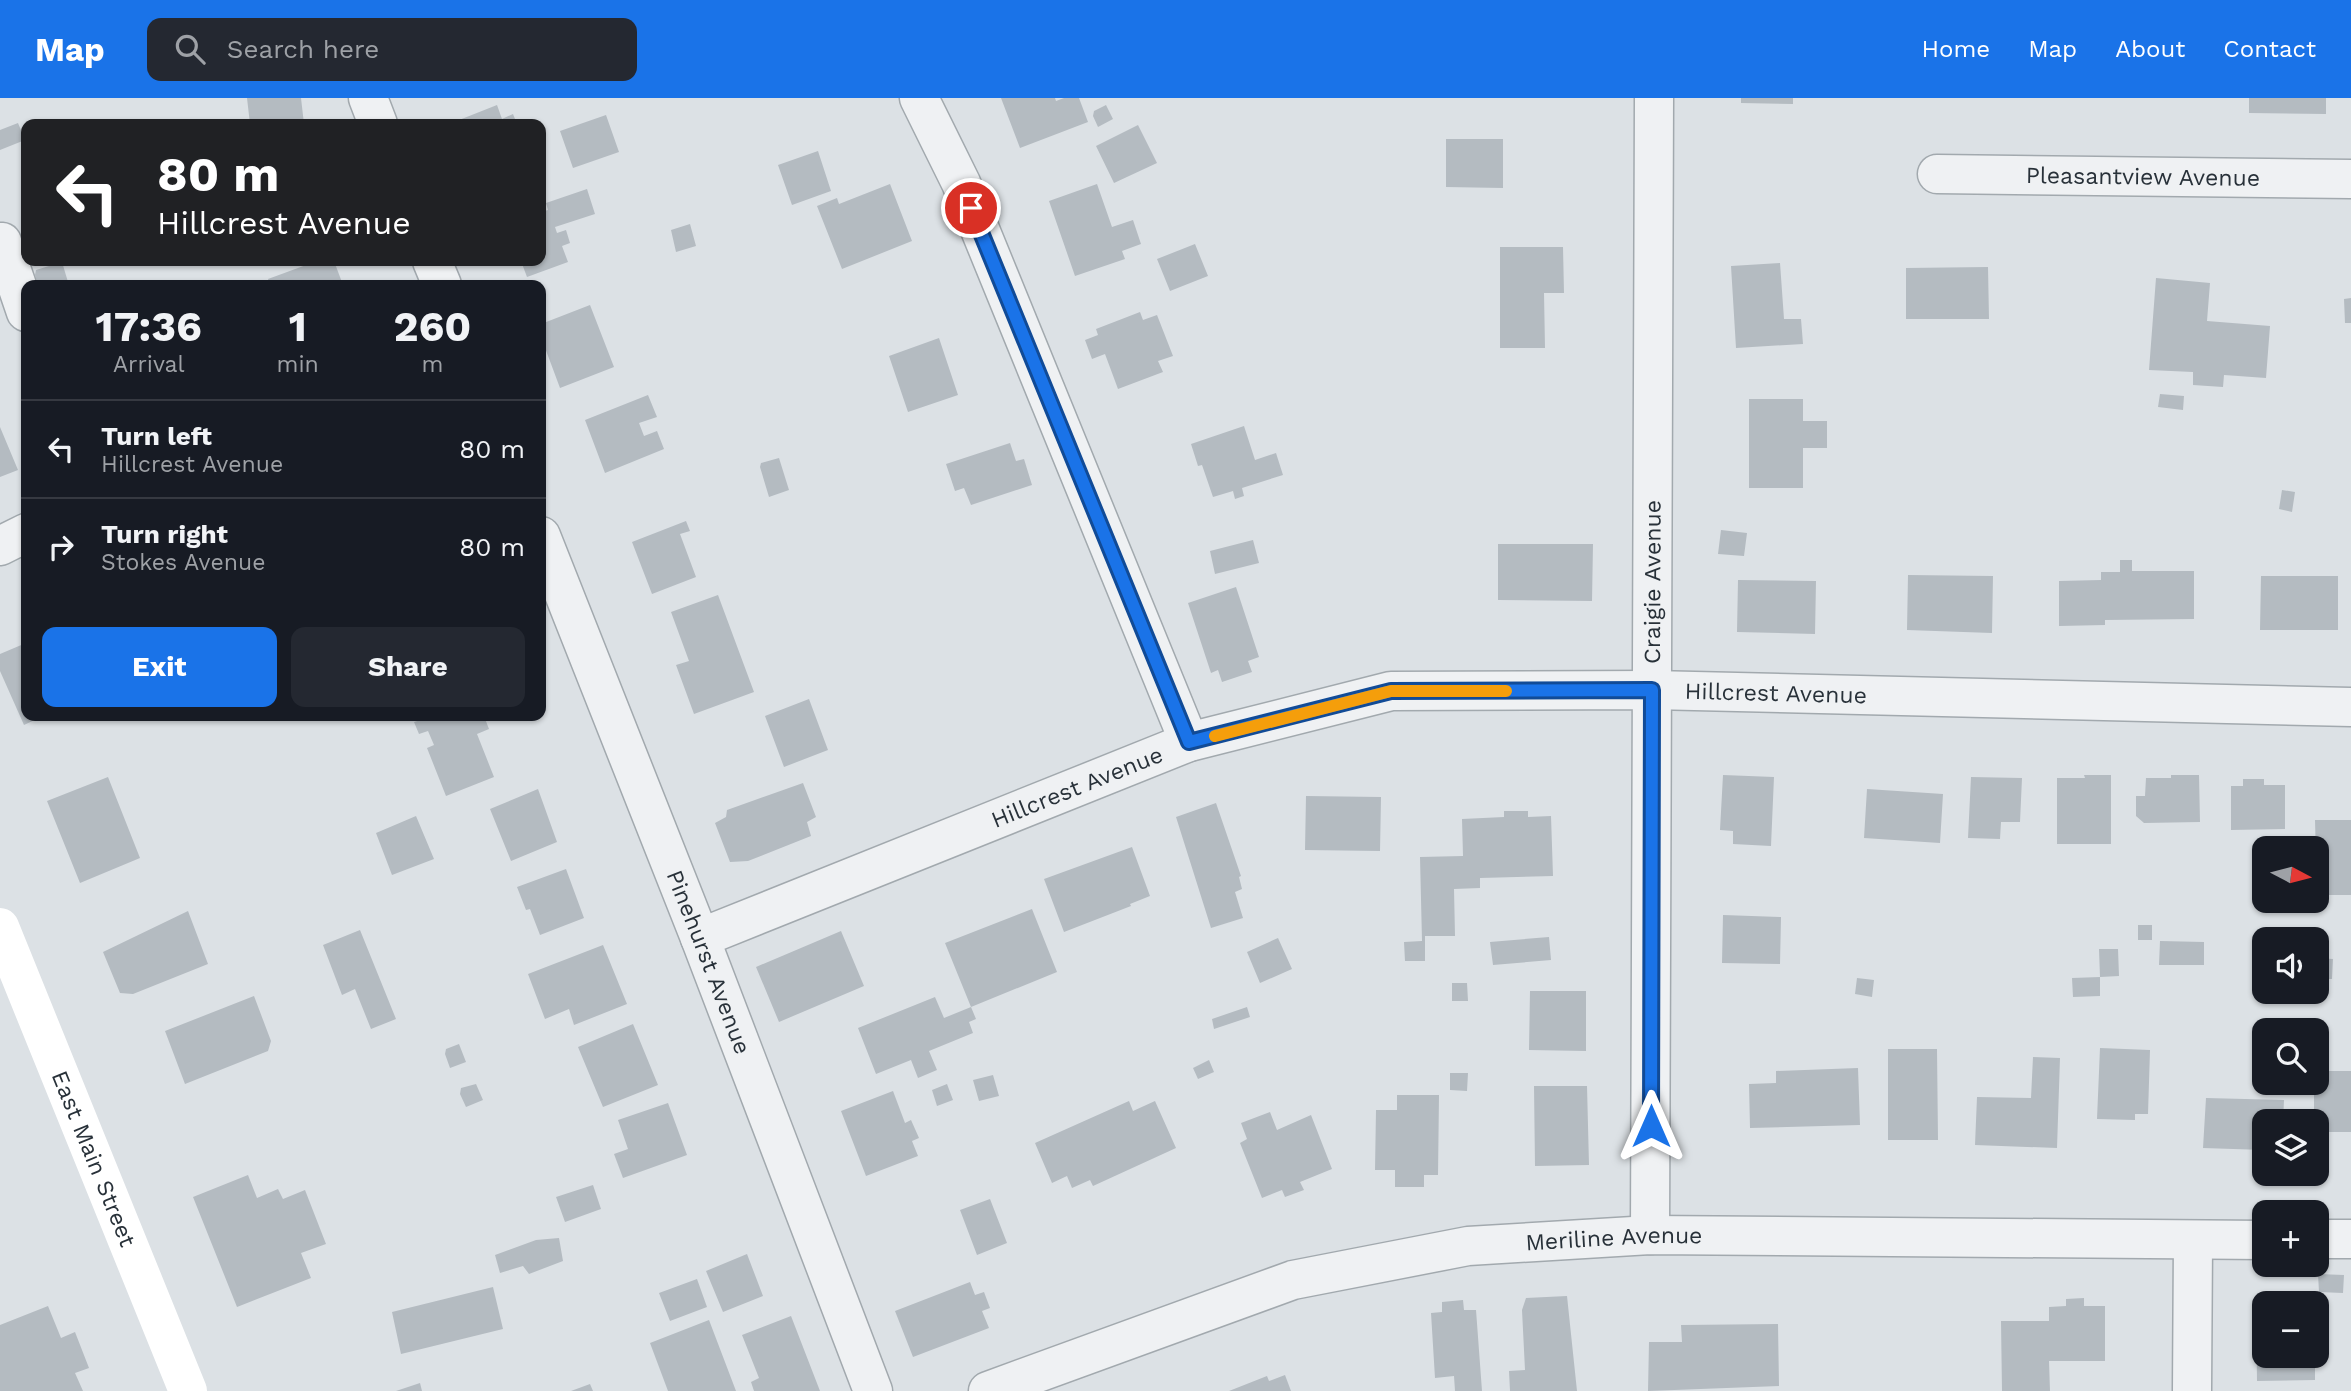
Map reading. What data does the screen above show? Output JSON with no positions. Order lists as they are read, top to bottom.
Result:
{
  "streets": {
    "main road": ["East Main Street"],
    "street": [
      "Pleasantview Avenue",
      "Craigie Avenue",
      "Hillcrest Avenue",
      "Pinehurst Avenue",
      "Meriline Avenue"
    ]
  },
  "crossings": [
    ["Craigie Avenue", "Hillcrest Avenue"],
    ["Craigie Avenue", "Meriline Avenue"],
    ["Hillcrest Avenue", "Pinehurst Avenue"]
  ],
  "north": "right",
  "page": {
    "header": "Map",
    "search": "Search here",
    "nav": [
      "Home",
      "Map",
      "About",
      "Contact"
    ],
    "turn": ["80 m", "Hillcrest Avenue"],
    "eta": [
      "17:36",
      "Arrival",
      "1",
      "min",
      "260",
      "m"
    ],
    "list": [
      {
        "name": "Turn left",
        "note": "Hillcrest Avenue",
        "value": "80 m"
      },
      {
        "name": "Turn right",
        "note": "Stokes Avenue",
        "value": "80 m"
      }
    ],
    "buttons": ["Exit", "Share"],
    "map_buttons": ["+", "−"]
  }
}
